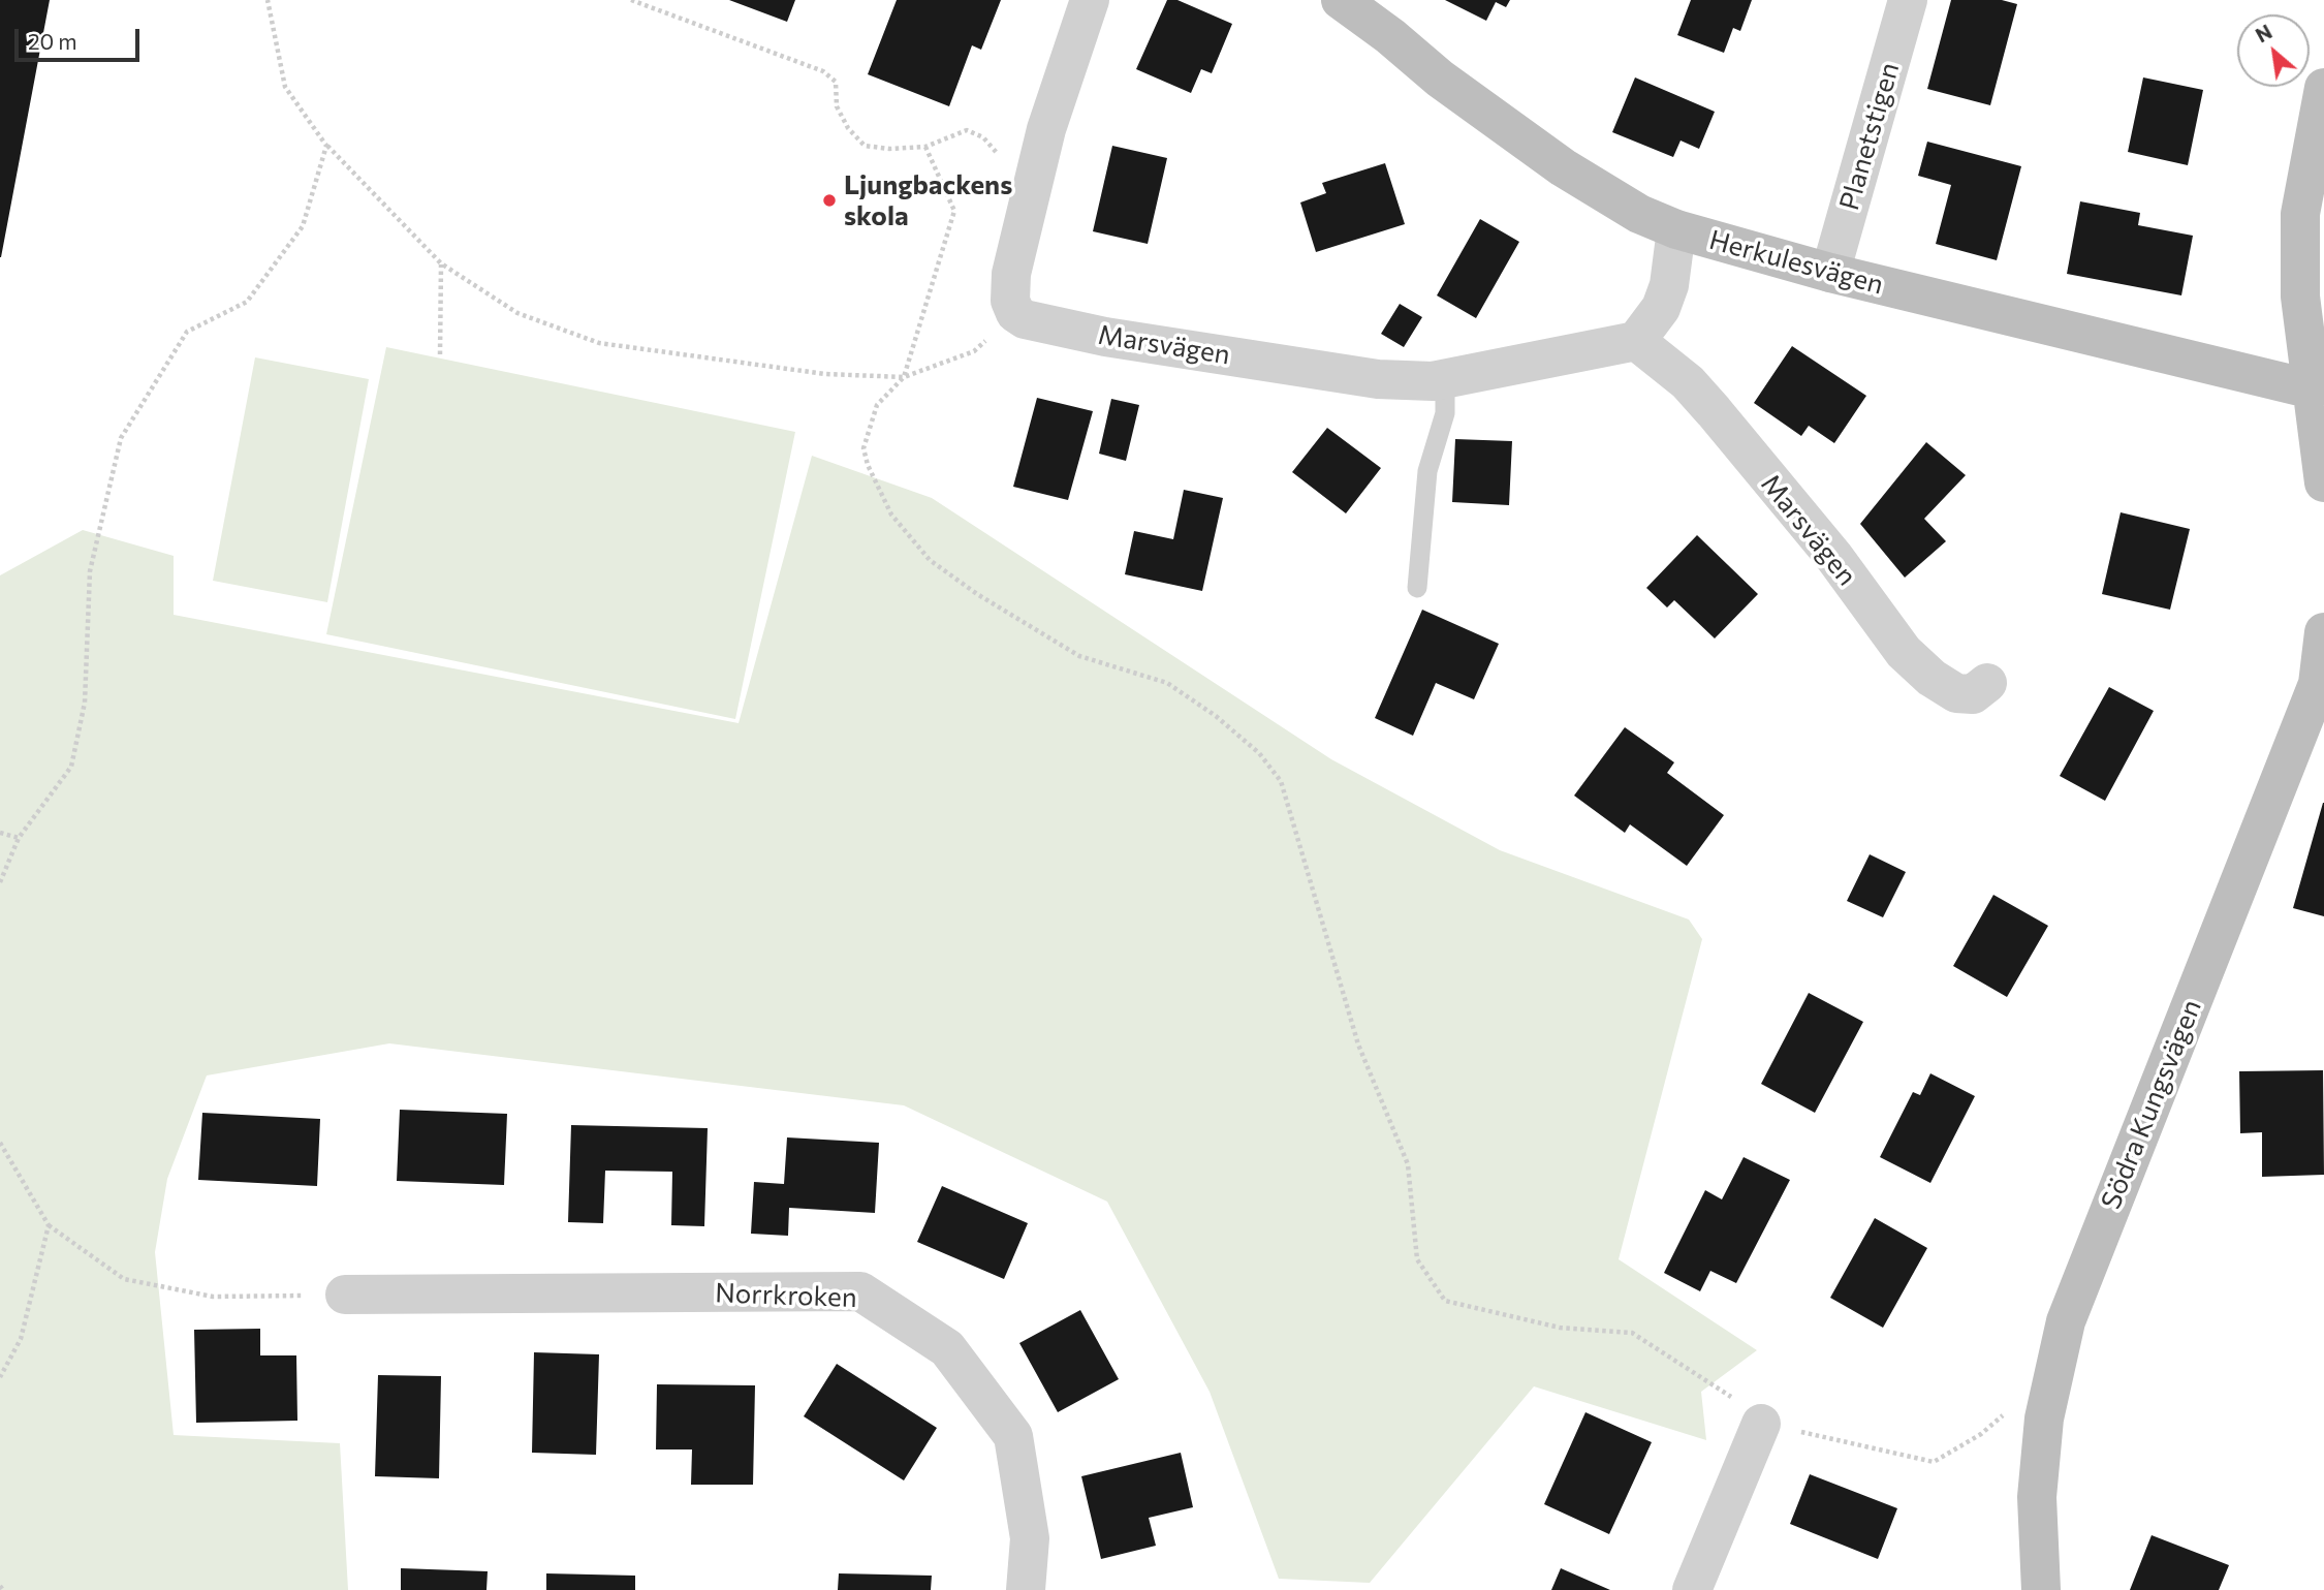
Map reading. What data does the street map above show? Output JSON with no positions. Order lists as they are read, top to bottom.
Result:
{
  "streets": {
    "street": [
      "Planetstigen",
      "Herkulesvägen",
      "Marsvägen",
      "Södra Kungsvägen",
      "Norrkroken"
    ]
  },
  "crossings": [
    ["Planetstigen", "Herkulesvägen"]
  ],
  "places": ["Ljungbackens skola"],
  "scale_bar": "20 m",
  "north": "top left"
}
